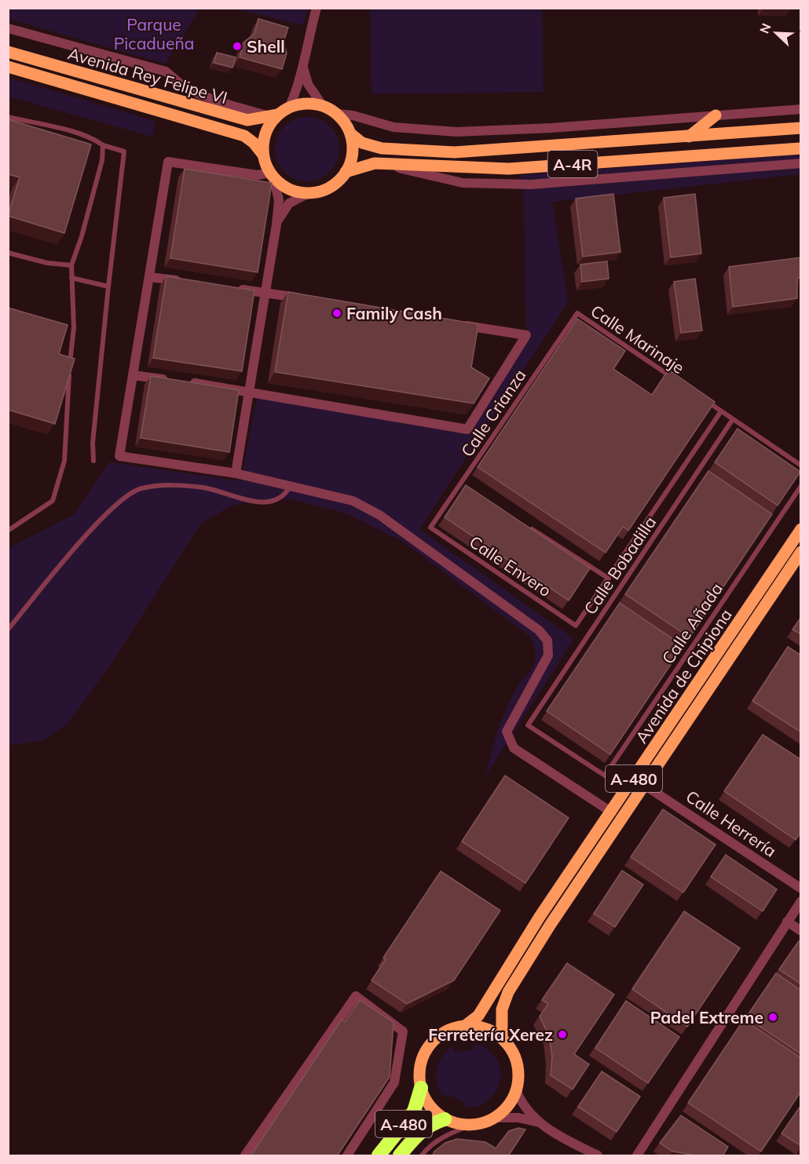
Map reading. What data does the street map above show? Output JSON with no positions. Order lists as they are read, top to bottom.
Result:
{
  "streets": {
    "highway": ["A-480"],
    "main road": ["Avenida Rey Felipe VI", "A-4R", "Avenida de Chipiona"],
    "street": ["Calle Herrería"],
    "lane": [
      "Calle Marinaje",
      "Calle Crianza",
      "Calle Bobadilla",
      "Calle Envero",
      "Calle Añada"
    ]
  },
  "crossings": [
    ["Avenida Rey Felipe VI", "A-4R"],
    ["Calle Marinaje", "Calle Crianza"],
    ["Calle Crianza", "Calle Envero"],
    ["Calle Bobadilla", "Calle Envero"],
    ["Calle Bobadilla", "Calle Añada"],
    ["Avenida de Chipiona", "A-480"],
    ["Avenida de Chipiona", "Calle Herrería"]
  ],
  "parks": ["Parque Picadueña"],
  "places": [
    "Shell",
    "Family Cash",
    "Padel Extreme",
    "Ferretería Xerez"
  ],
  "north": "top left"
}
